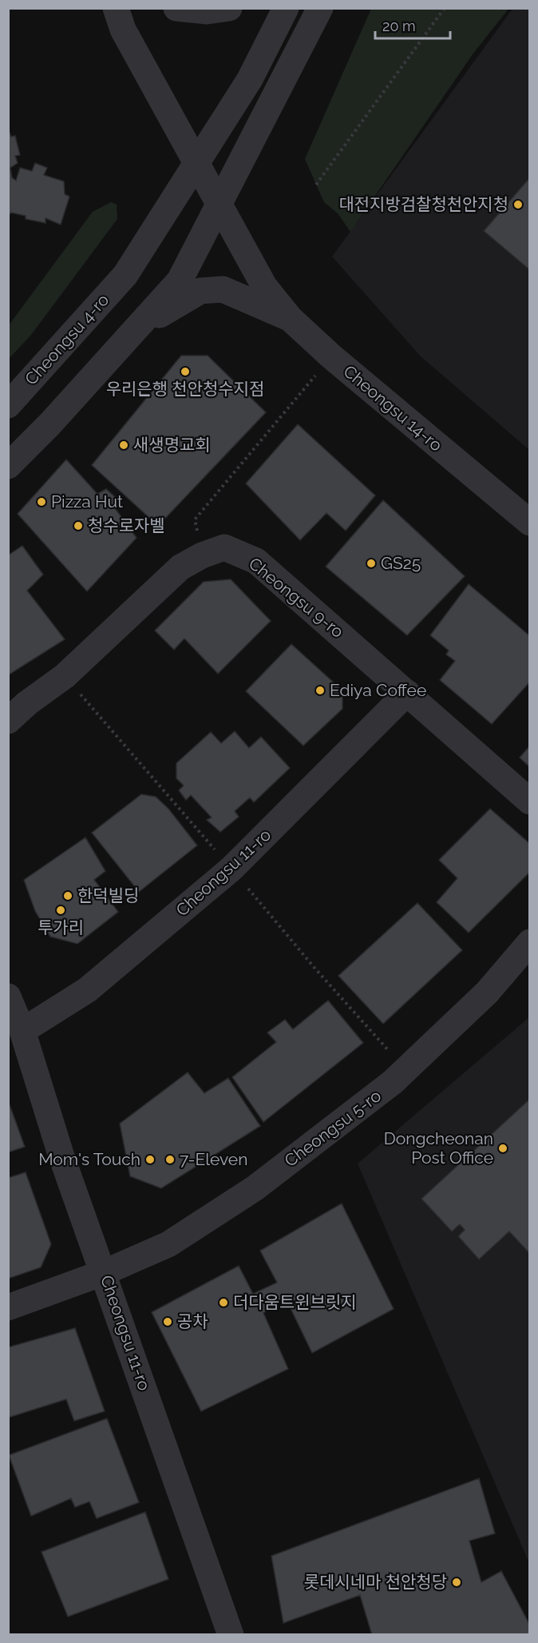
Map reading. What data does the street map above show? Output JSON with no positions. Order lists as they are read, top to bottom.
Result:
{
  "streets": {
    "street": [
      "Cheongsu 4-ro",
      "Cheongsu 14-ro",
      "Cheongsu 9-ro",
      "Cheongsu 11-ro",
      "Cheongsu 5-ro"
    ]
  },
  "crossings": [
    ["Cheongsu 4-ro", "Cheongsu 14-ro"],
    ["Cheongsu 9-ro", "Cheongsu 11-ro"],
    ["Cheongsu 11-ro", "Cheongsu 5-ro"]
  ],
  "places": [
    "대전지방검찰청천안지청",
    "우리은행 천안청수지점",
    "새생명교회",
    "Pizza Hut",
    "청수로자벨",
    "GS25",
    "Ediya Coffee",
    "한덕빌딩",
    "투가리",
    "Dongcheonan Post Office",
    "Mom's Touch",
    "7-Eleven",
    "더다움트윈브릿지",
    "공차",
    "롯데시네마 천안청당"
  ],
  "scale_bar": "20 m"
}
